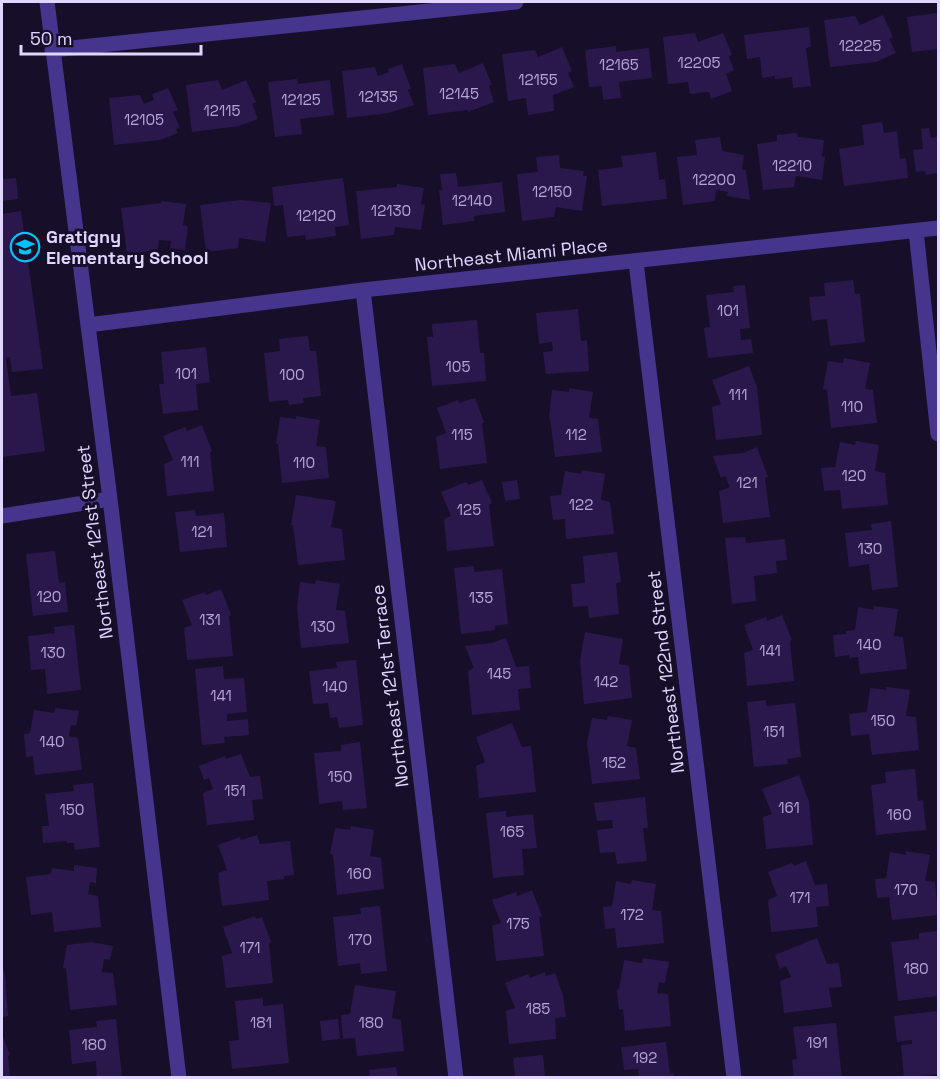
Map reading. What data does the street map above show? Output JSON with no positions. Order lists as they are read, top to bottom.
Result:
{
  "streets": {
    "street": [
      "Northeast Miami Place",
      "Northeast 121st Street",
      "Northeast 122nd Street",
      "Northeast 121st Terrace"
    ]
  },
  "crossings": [
    ["Northeast Miami Place", "Northeast 121st Street"],
    ["Northeast Miami Place", "Northeast 122nd Street"],
    ["Northeast Miami Place", "Northeast 121st Terrace"]
  ],
  "places": {
    "school or university": ["Gratigny Elementary School"]
  },
  "house_numbers": [
    "12225",
    "12205",
    "12165",
    "12155",
    "12145",
    "12135",
    "12125",
    "12115",
    "12105",
    "12210",
    "12200",
    "12150",
    "12140",
    "12130",
    "12120",
    "101",
    "105",
    "101",
    "100",
    "111",
    "110",
    "115",
    "112",
    "111",
    "110",
    "120",
    "121",
    "122",
    "125",
    "121",
    "130",
    "120",
    "135",
    "131",
    "130",
    "140",
    "141",
    "130",
    "145",
    "142",
    "140",
    "141",
    "150",
    "151",
    "140",
    "152",
    "150",
    "151",
    "161",
    "150",
    "160",
    "165",
    "160",
    "170",
    "171",
    "172",
    "175",
    "170",
    "171",
    "180",
    "185",
    "181",
    "180",
    "191",
    "180",
    "192"
  ],
  "scale_bar": "50 m"
}
